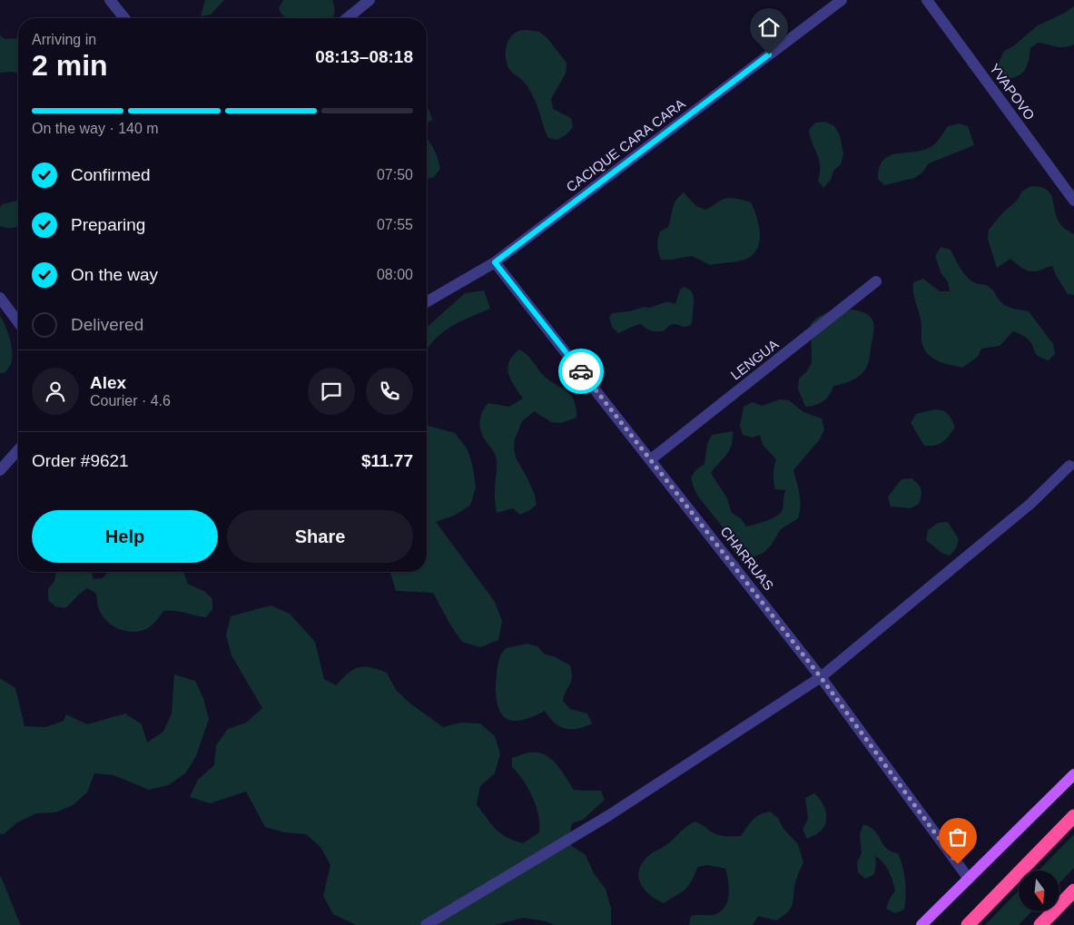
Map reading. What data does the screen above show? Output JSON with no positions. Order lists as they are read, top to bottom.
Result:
{
  "streets": {
    "street": [
      "YVAPOVO",
      "CACIQUE CARA CARA",
      "LENGUA",
      "CHARRUAS"
    ]
  },
  "crossings": [
    ["CACIQUE CARA CARA", "CHARRUAS"],
    ["LENGUA", "CHARRUAS"]
  ],
  "north": "bottom",
  "page": {
    "heading": ["2 min", "Arriving in", "08:13–08:18"],
    "panel": [
      "Alex",
      "Courier · 4.6",
      "Order #9621",
      "$11.77"
    ],
    "bar": "On the way · 140 m",
    "list": [
      ["Confirmed", "07:50"],
      ["Preparing", "07:55"],
      ["On the way", "08:00"],
      "Delivered"
    ],
    "buttons": ["Help", "Share"]
  }
}
